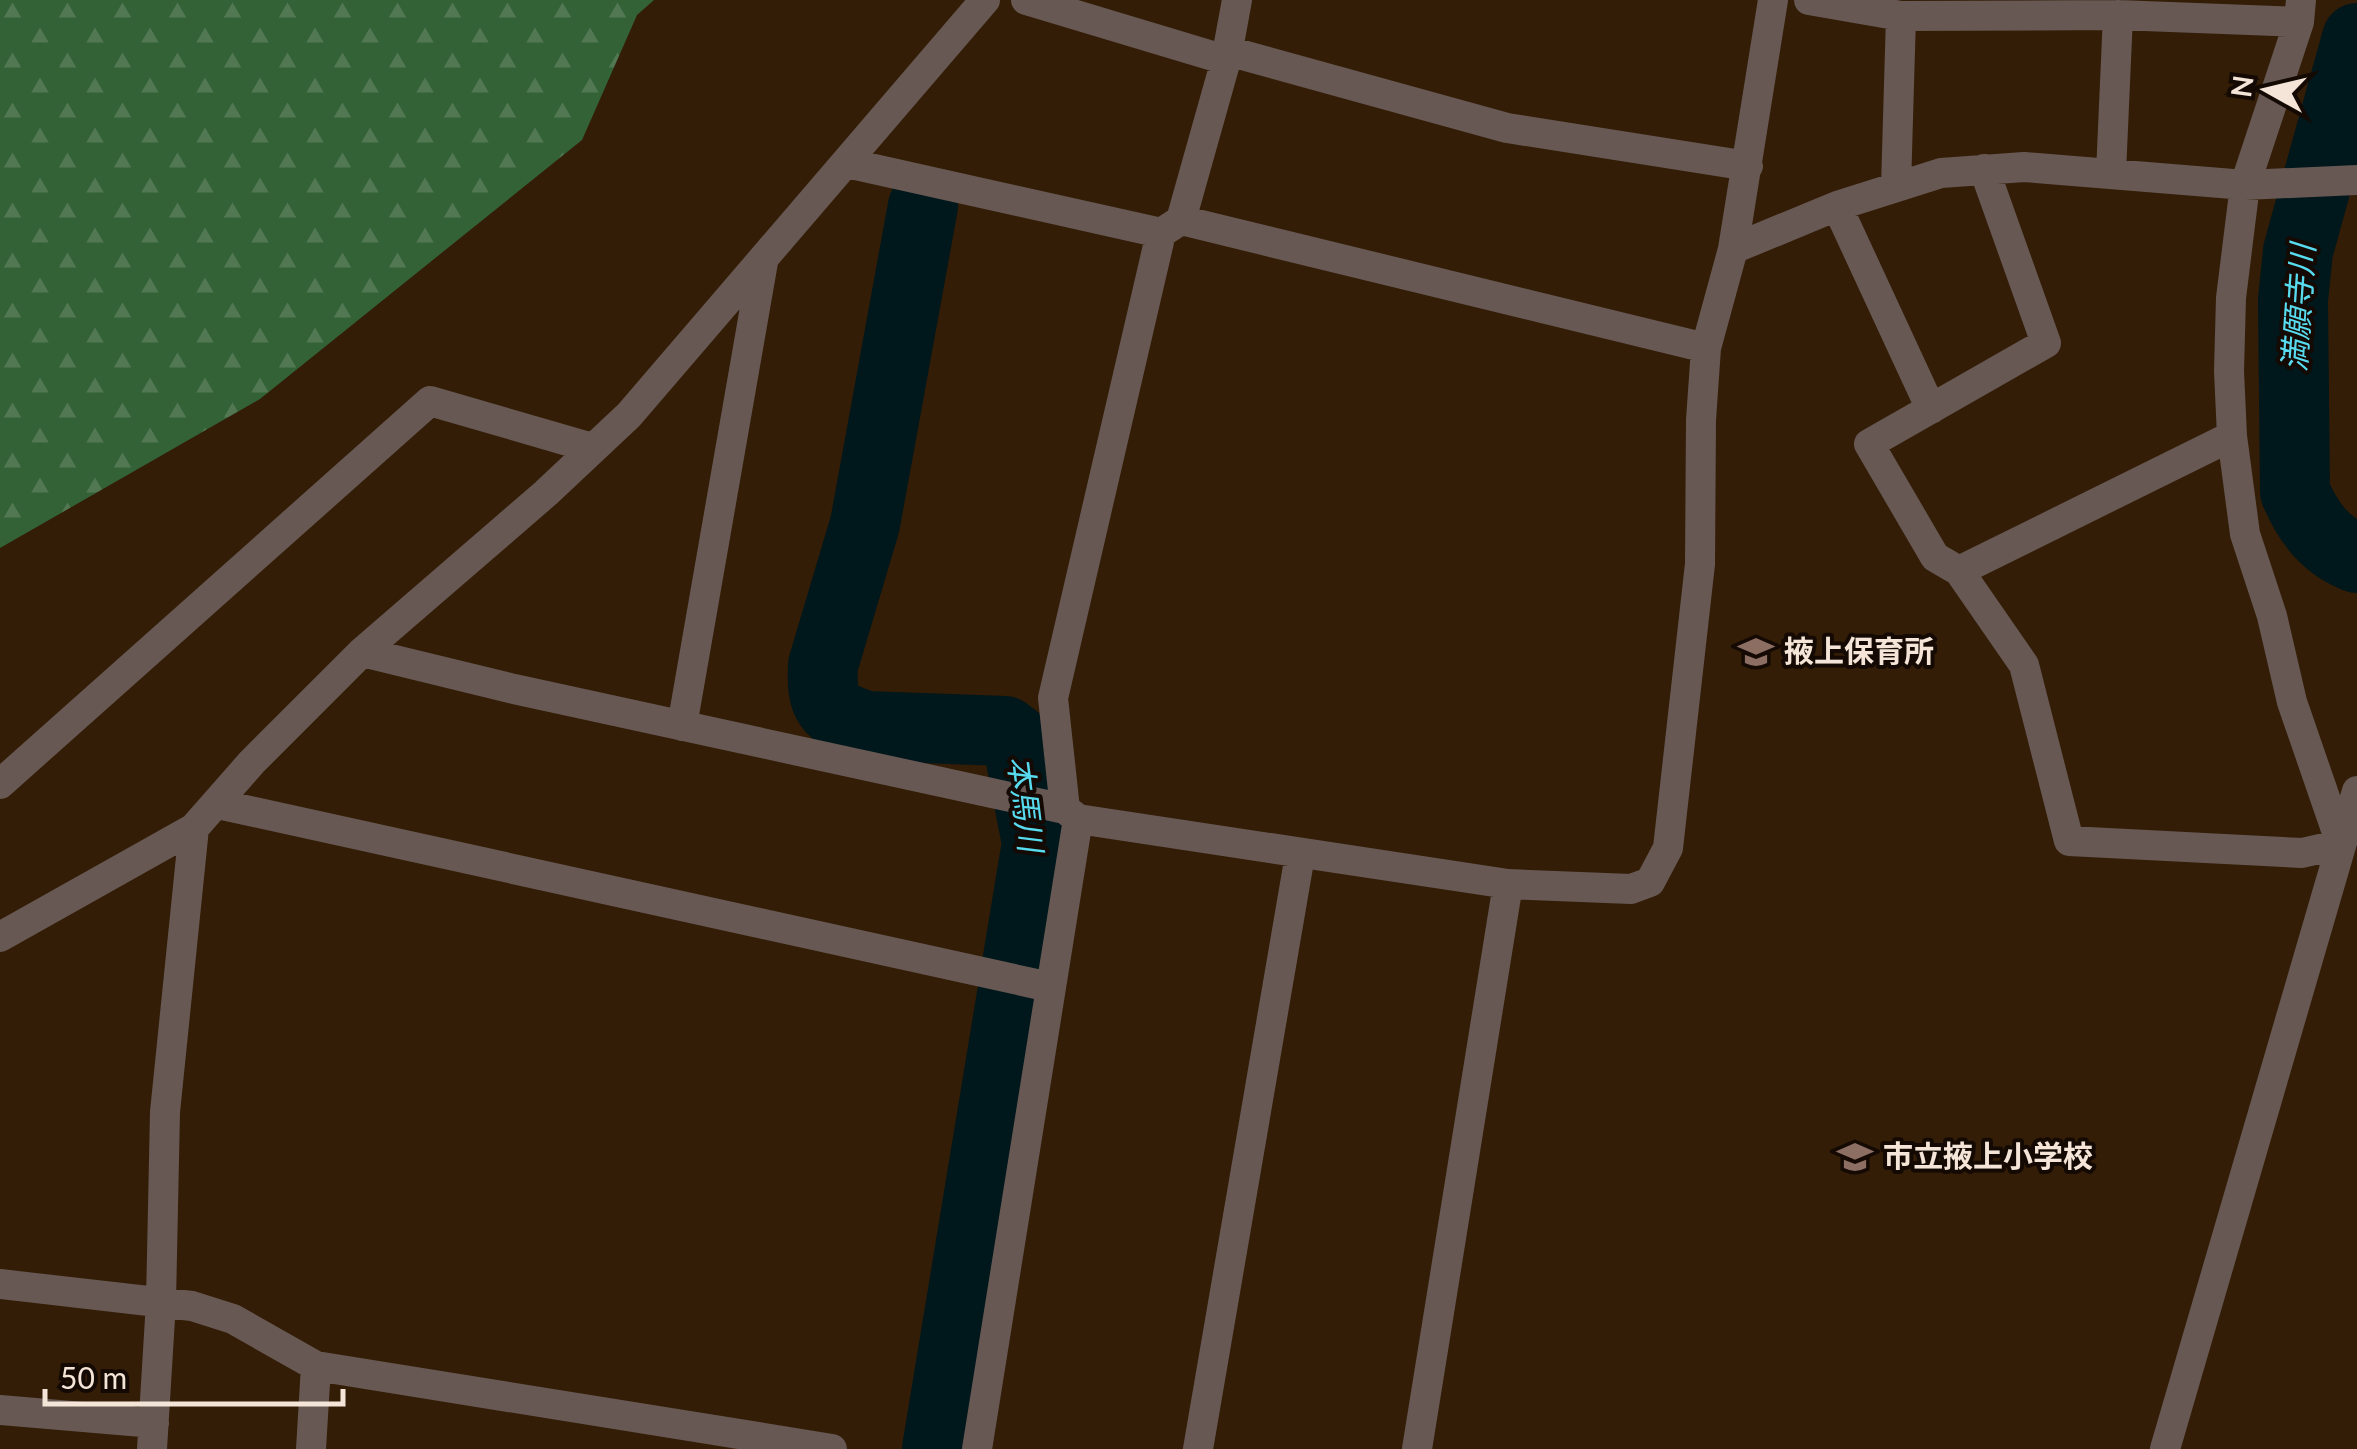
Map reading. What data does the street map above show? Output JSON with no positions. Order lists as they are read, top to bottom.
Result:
{
  "water": ["満願寺川", "本馬川"],
  "places": {
    "school or university": ["掖上保育所", "市立掖上小学校"]
  },
  "scale_bar": "50 m",
  "north": "left"
}
